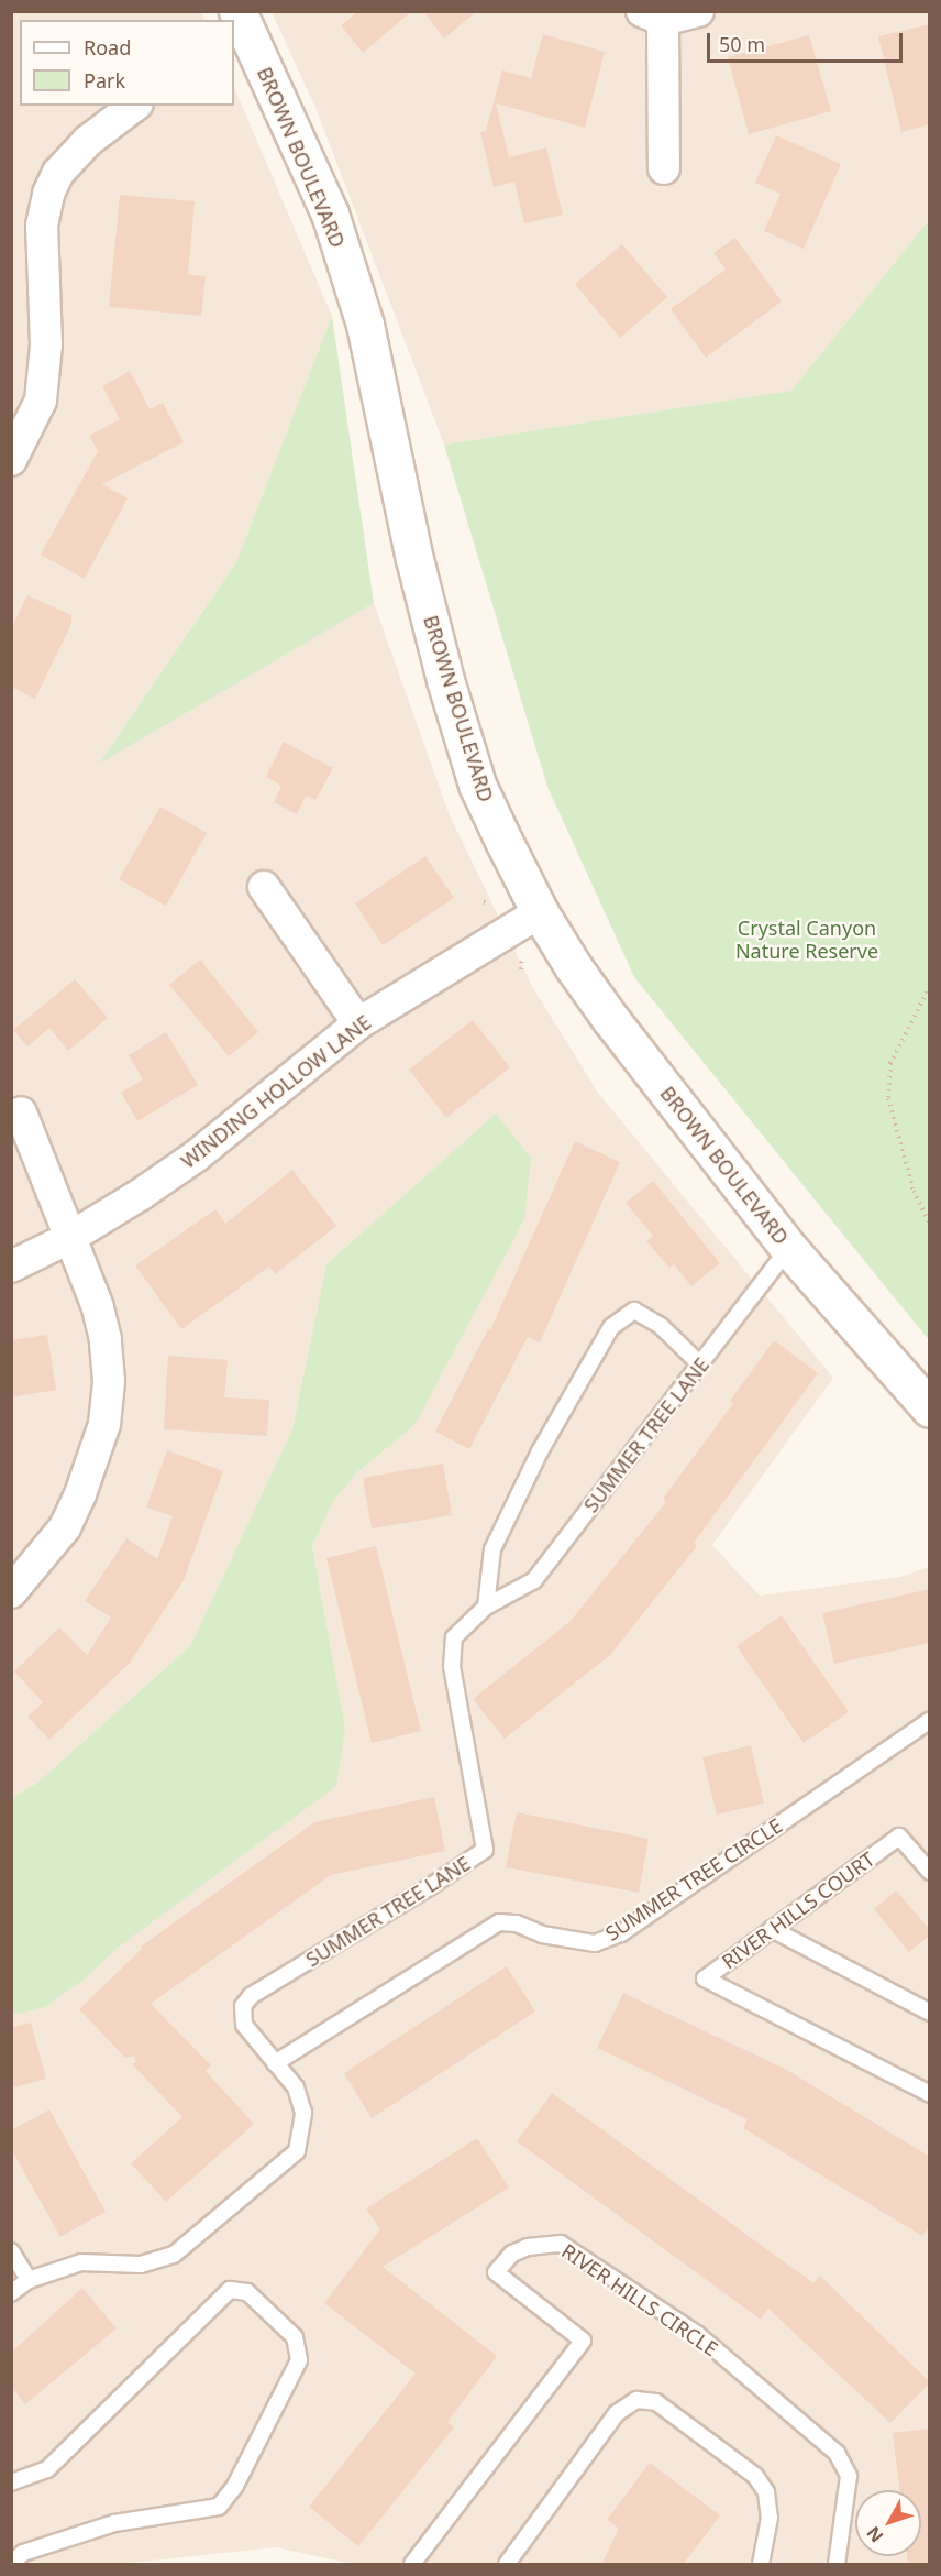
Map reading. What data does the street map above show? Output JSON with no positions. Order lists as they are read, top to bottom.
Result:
{
  "streets": {
    "street": ["BROWN BOULEVARD", "WINDING HOLLOW LANE"],
    "lane": [
      "SUMMER TREE LANE",
      "SUMMER TREE CIRCLE",
      "RIVER HILLS COURT",
      "RIVER HILLS CIRCLE"
    ]
  },
  "crossings": [
    ["BROWN BOULEVARD", "WINDING HOLLOW LANE"],
    ["BROWN BOULEVARD", "SUMMER TREE LANE"],
    ["SUMMER TREE LANE", "SUMMER TREE CIRCLE"]
  ],
  "parks": ["Crystal Canyon Nature Reserve"],
  "legend": ["Road", "Park"],
  "scale_bar": "50 m",
  "north": "bottom left"
}
